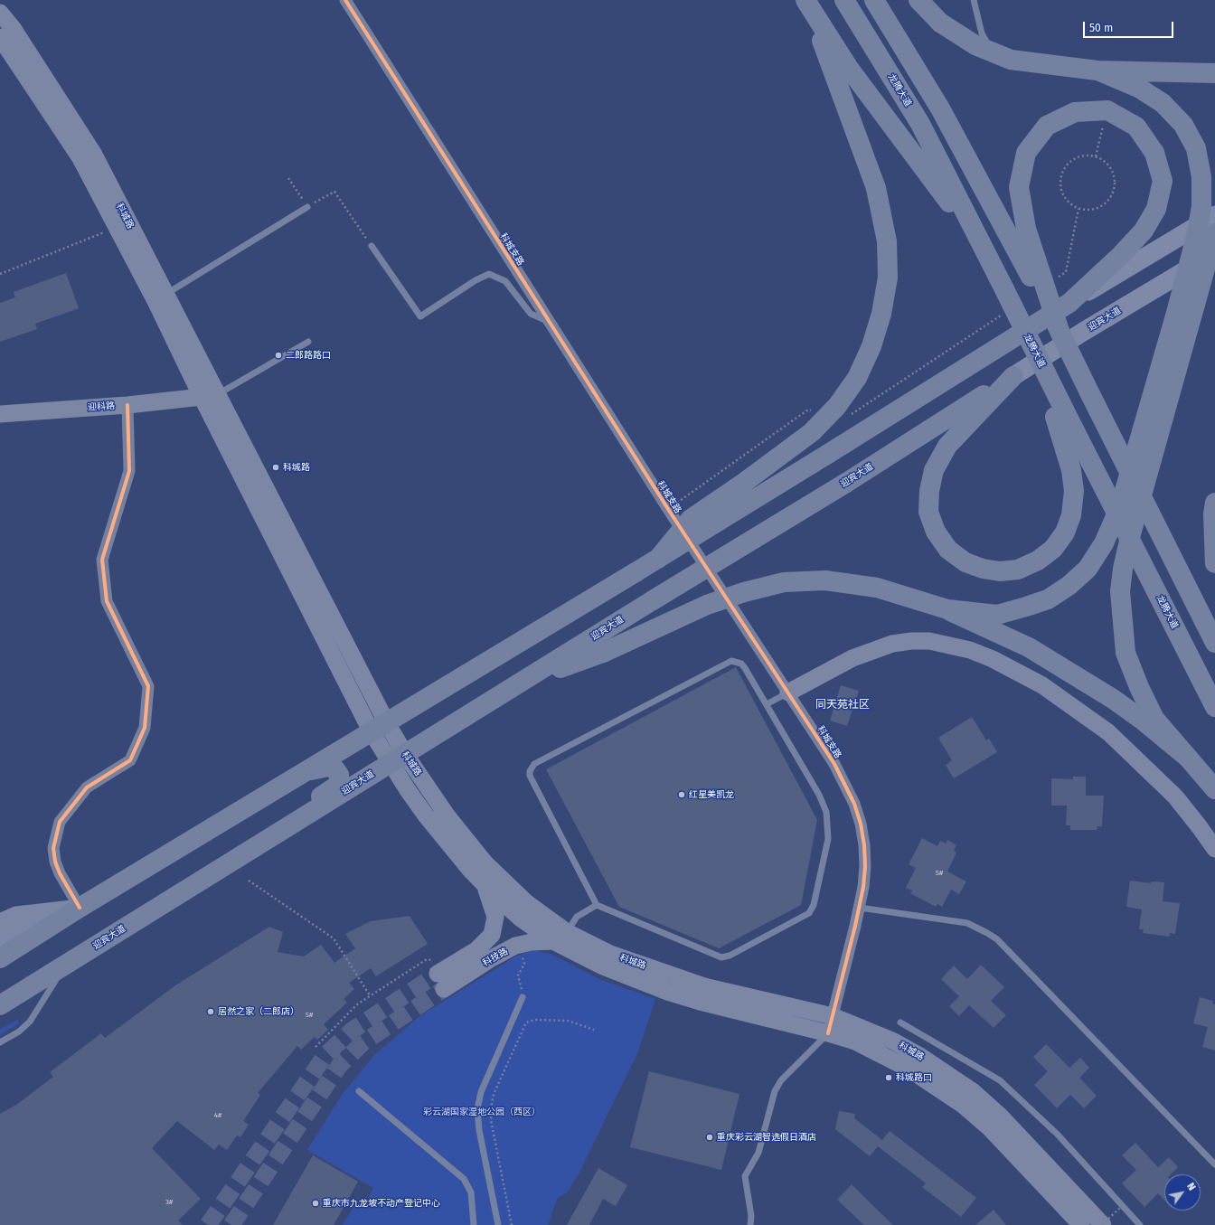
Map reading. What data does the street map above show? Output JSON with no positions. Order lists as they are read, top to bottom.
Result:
{
  "streets": {
    "highway": ["龙腾大道", "迎宾大道"],
    "main road": ["科城路", "迎科路", "科技路"],
    "street": ["科城支路"]
  },
  "crossings": [
    ["科城路", "科城支路"],
    ["科城路", "迎宾大道"],
    ["科城路", "迎科路"],
    ["科城路", "科技路"]
  ],
  "districts": ["同天苑社区"],
  "parks": ["彩云湖国家湿地公园（西区）"],
  "places": [
    "二郎路路口",
    "科城路",
    "红星美凯龙",
    "居然之家（二郎店）",
    "科城路口",
    "重庆彩云湖智选假日酒店",
    "重庆市九龙坡不动产登记中心"
  ],
  "house_numbers": [
    "5#",
    "5#",
    "4#",
    "3#"
  ],
  "scale_bar": "50 m",
  "north": "top right"
}
